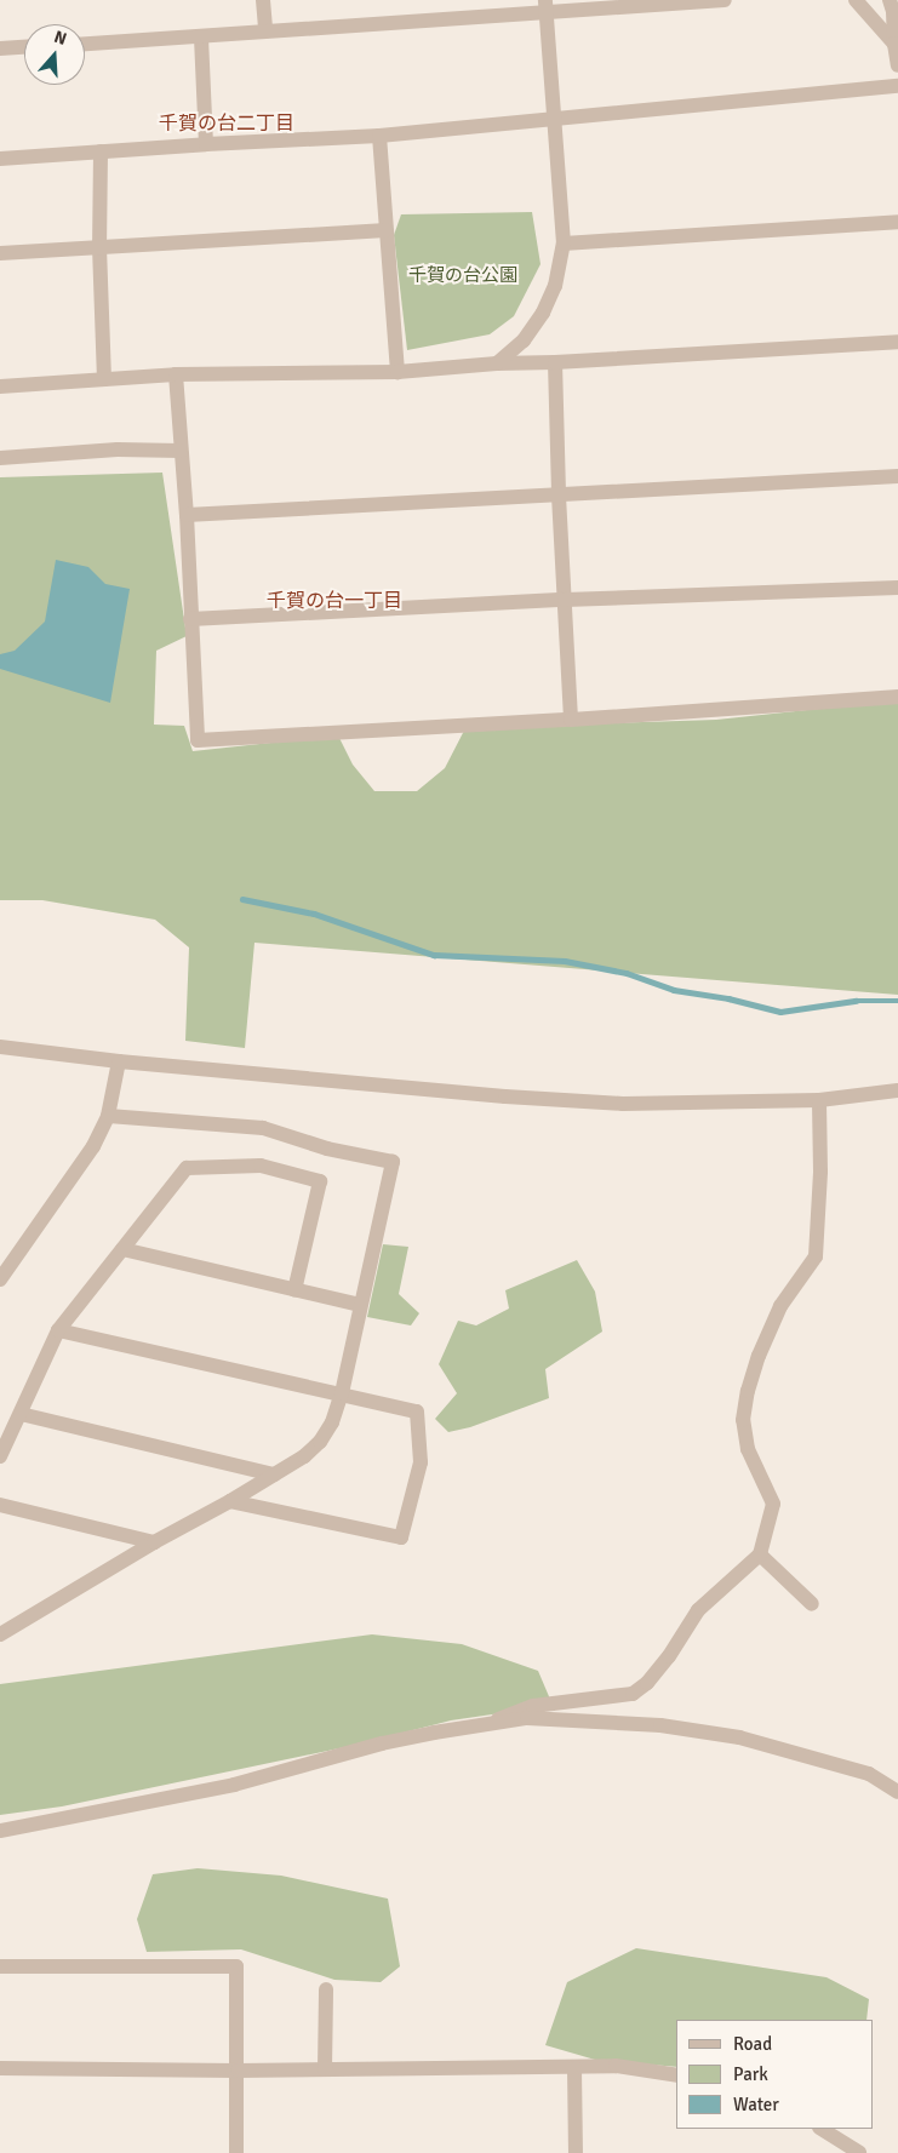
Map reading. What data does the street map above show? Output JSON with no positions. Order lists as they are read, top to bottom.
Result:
{
  "districts": ["千賀の台二丁目", "千賀の台一丁目"],
  "parks": ["千賀の台公園"],
  "legend": ["Road", "Park", "Water"],
  "north": "top"
}
